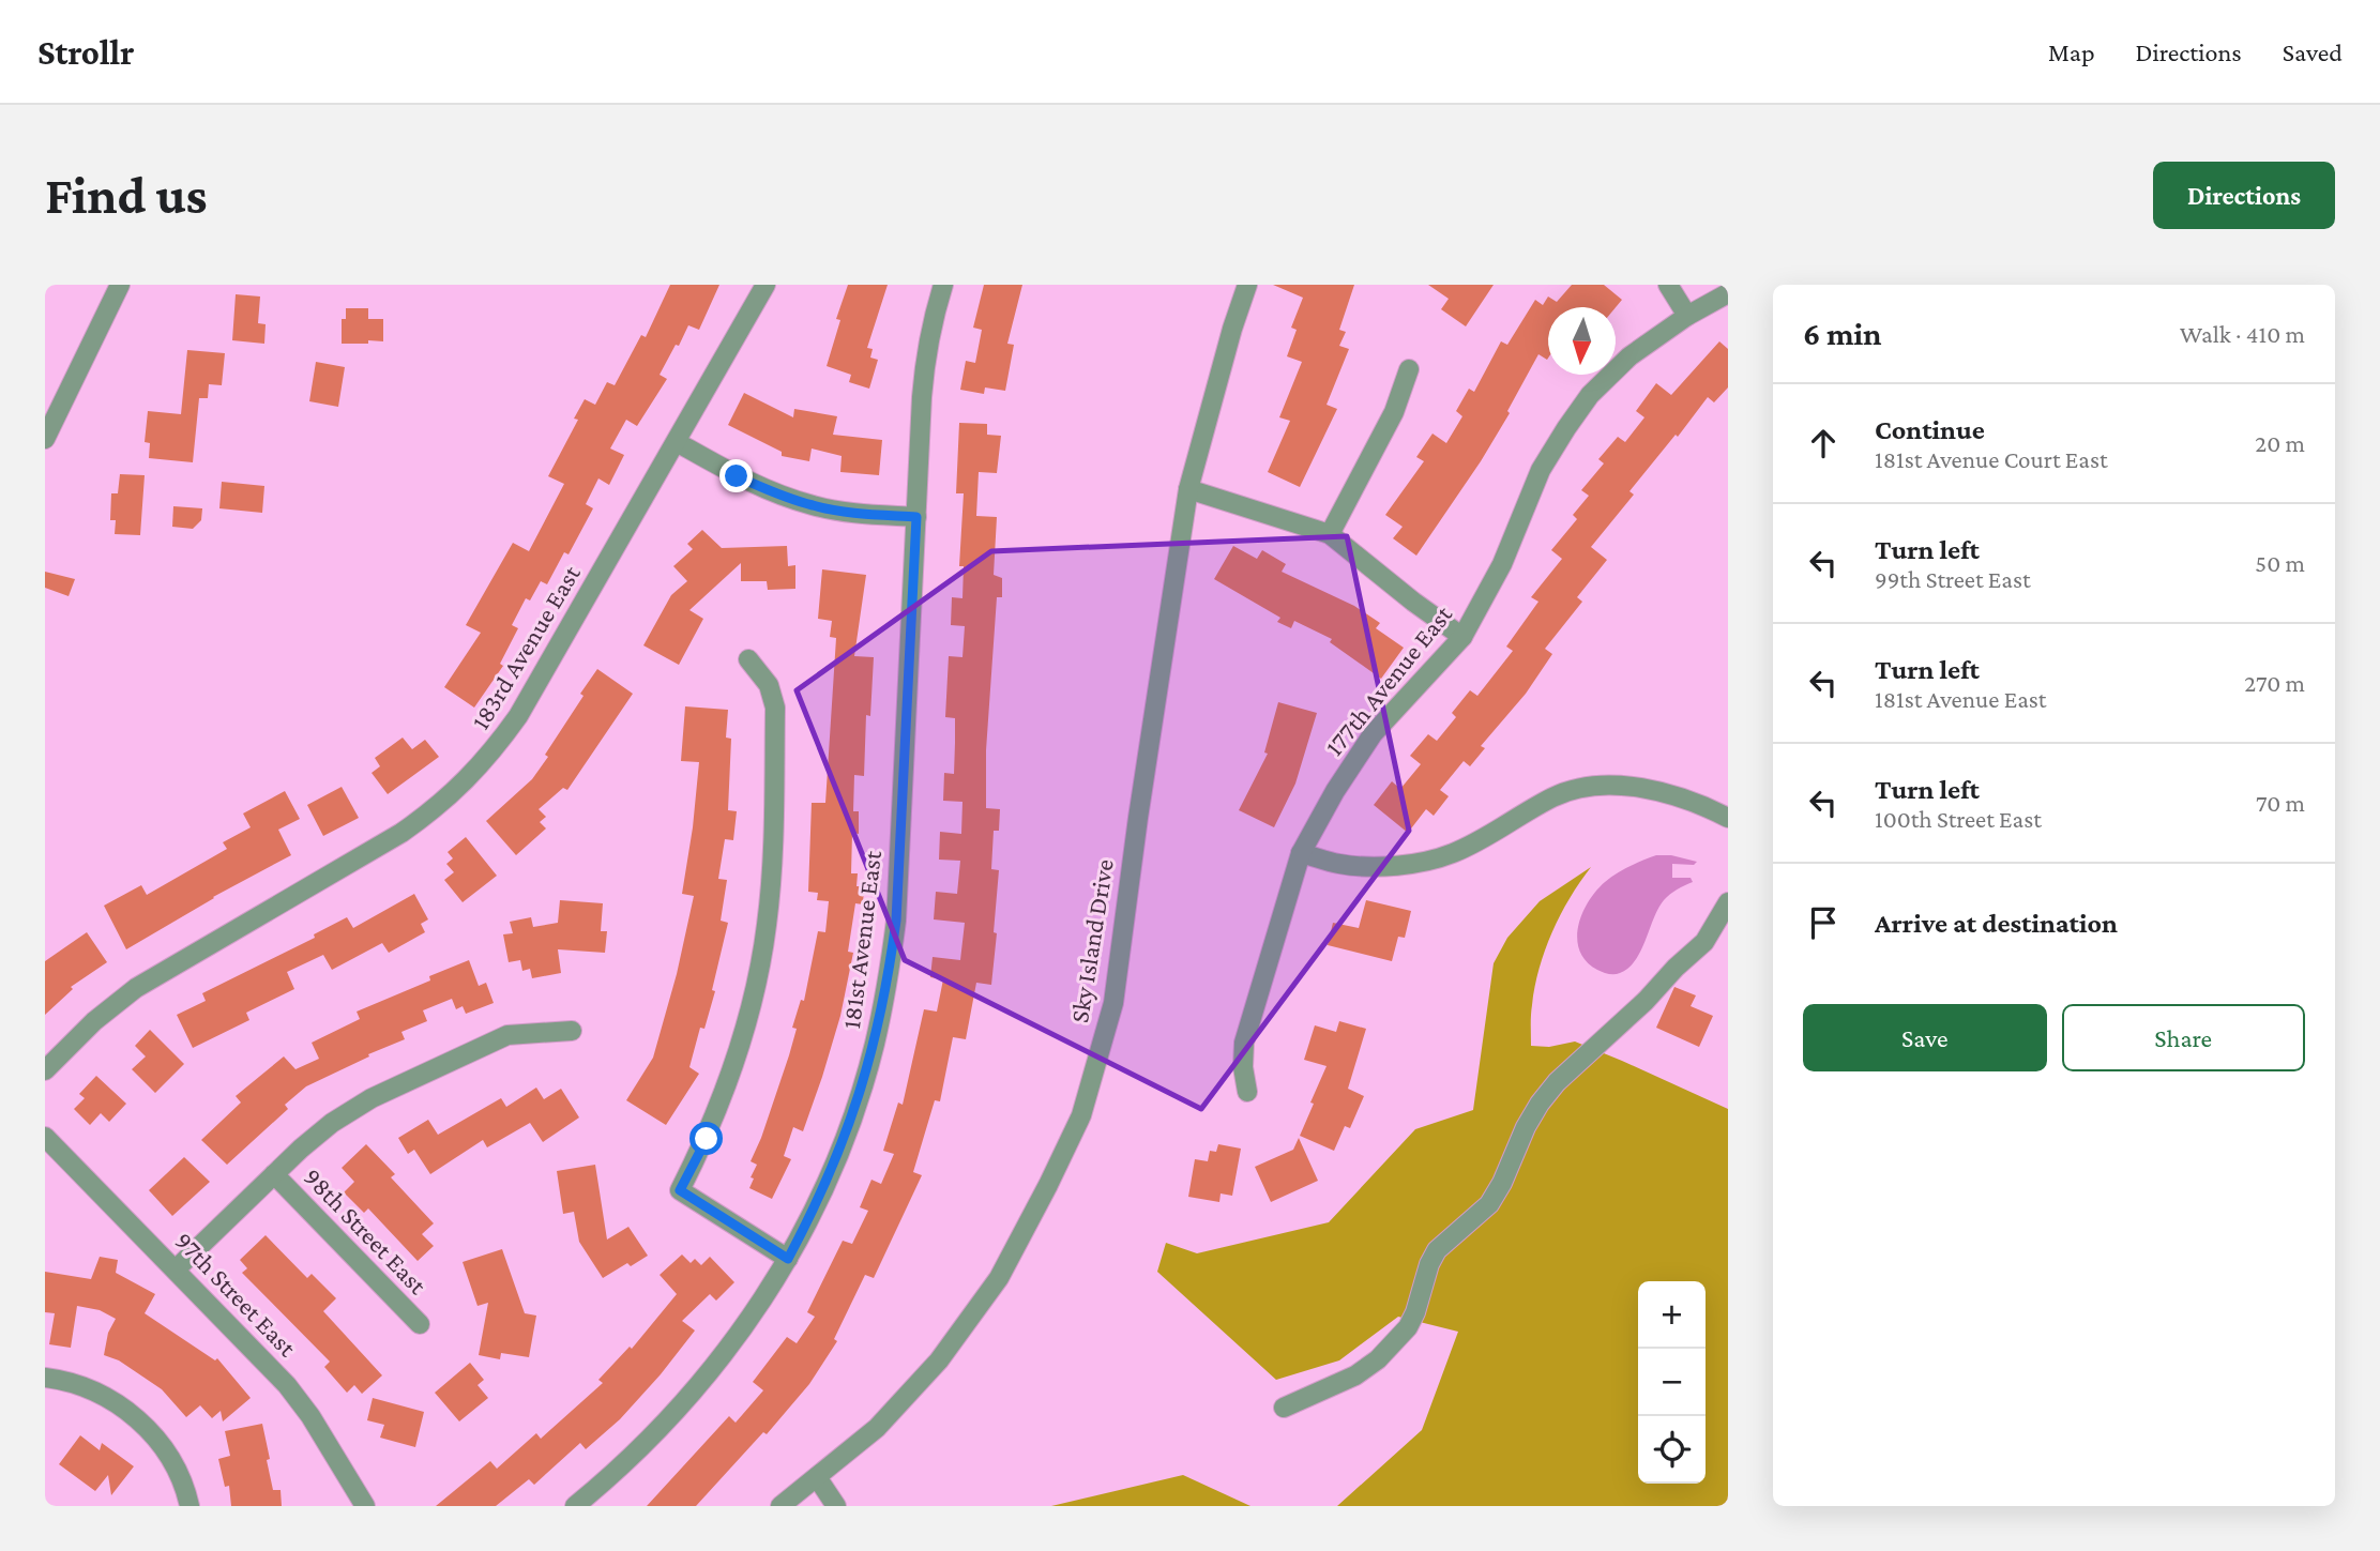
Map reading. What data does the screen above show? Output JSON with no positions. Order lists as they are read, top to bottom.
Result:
{
  "streets": {
    "street": [
      "183rd Avenue East",
      "177th Avenue East",
      "181st Avenue East",
      "Sky Island Drive",
      "98th Street East",
      "97th Street East"
    ]
  },
  "north": "bottom",
  "page": {
    "header": "Strollr",
    "nav": ["Map", "Directions", "Saved"],
    "buttons": [
      "Directions",
      ["Save", "Share"]
    ],
    "title": "Find us",
    "heading": ["6 min", "Walk · 410 m"],
    "list": [
      ["Continue", "181st Avenue Court East", "20 m"],
      ["Turn left", "99th Street East", "50 m"],
      ["Turn left", "181st Avenue East", "270 m"],
      ["Turn left", "100th Street East", "70 m"],
      "Arrive at destination"
    ],
    "map_buttons": ["+", "−"]
  }
}
